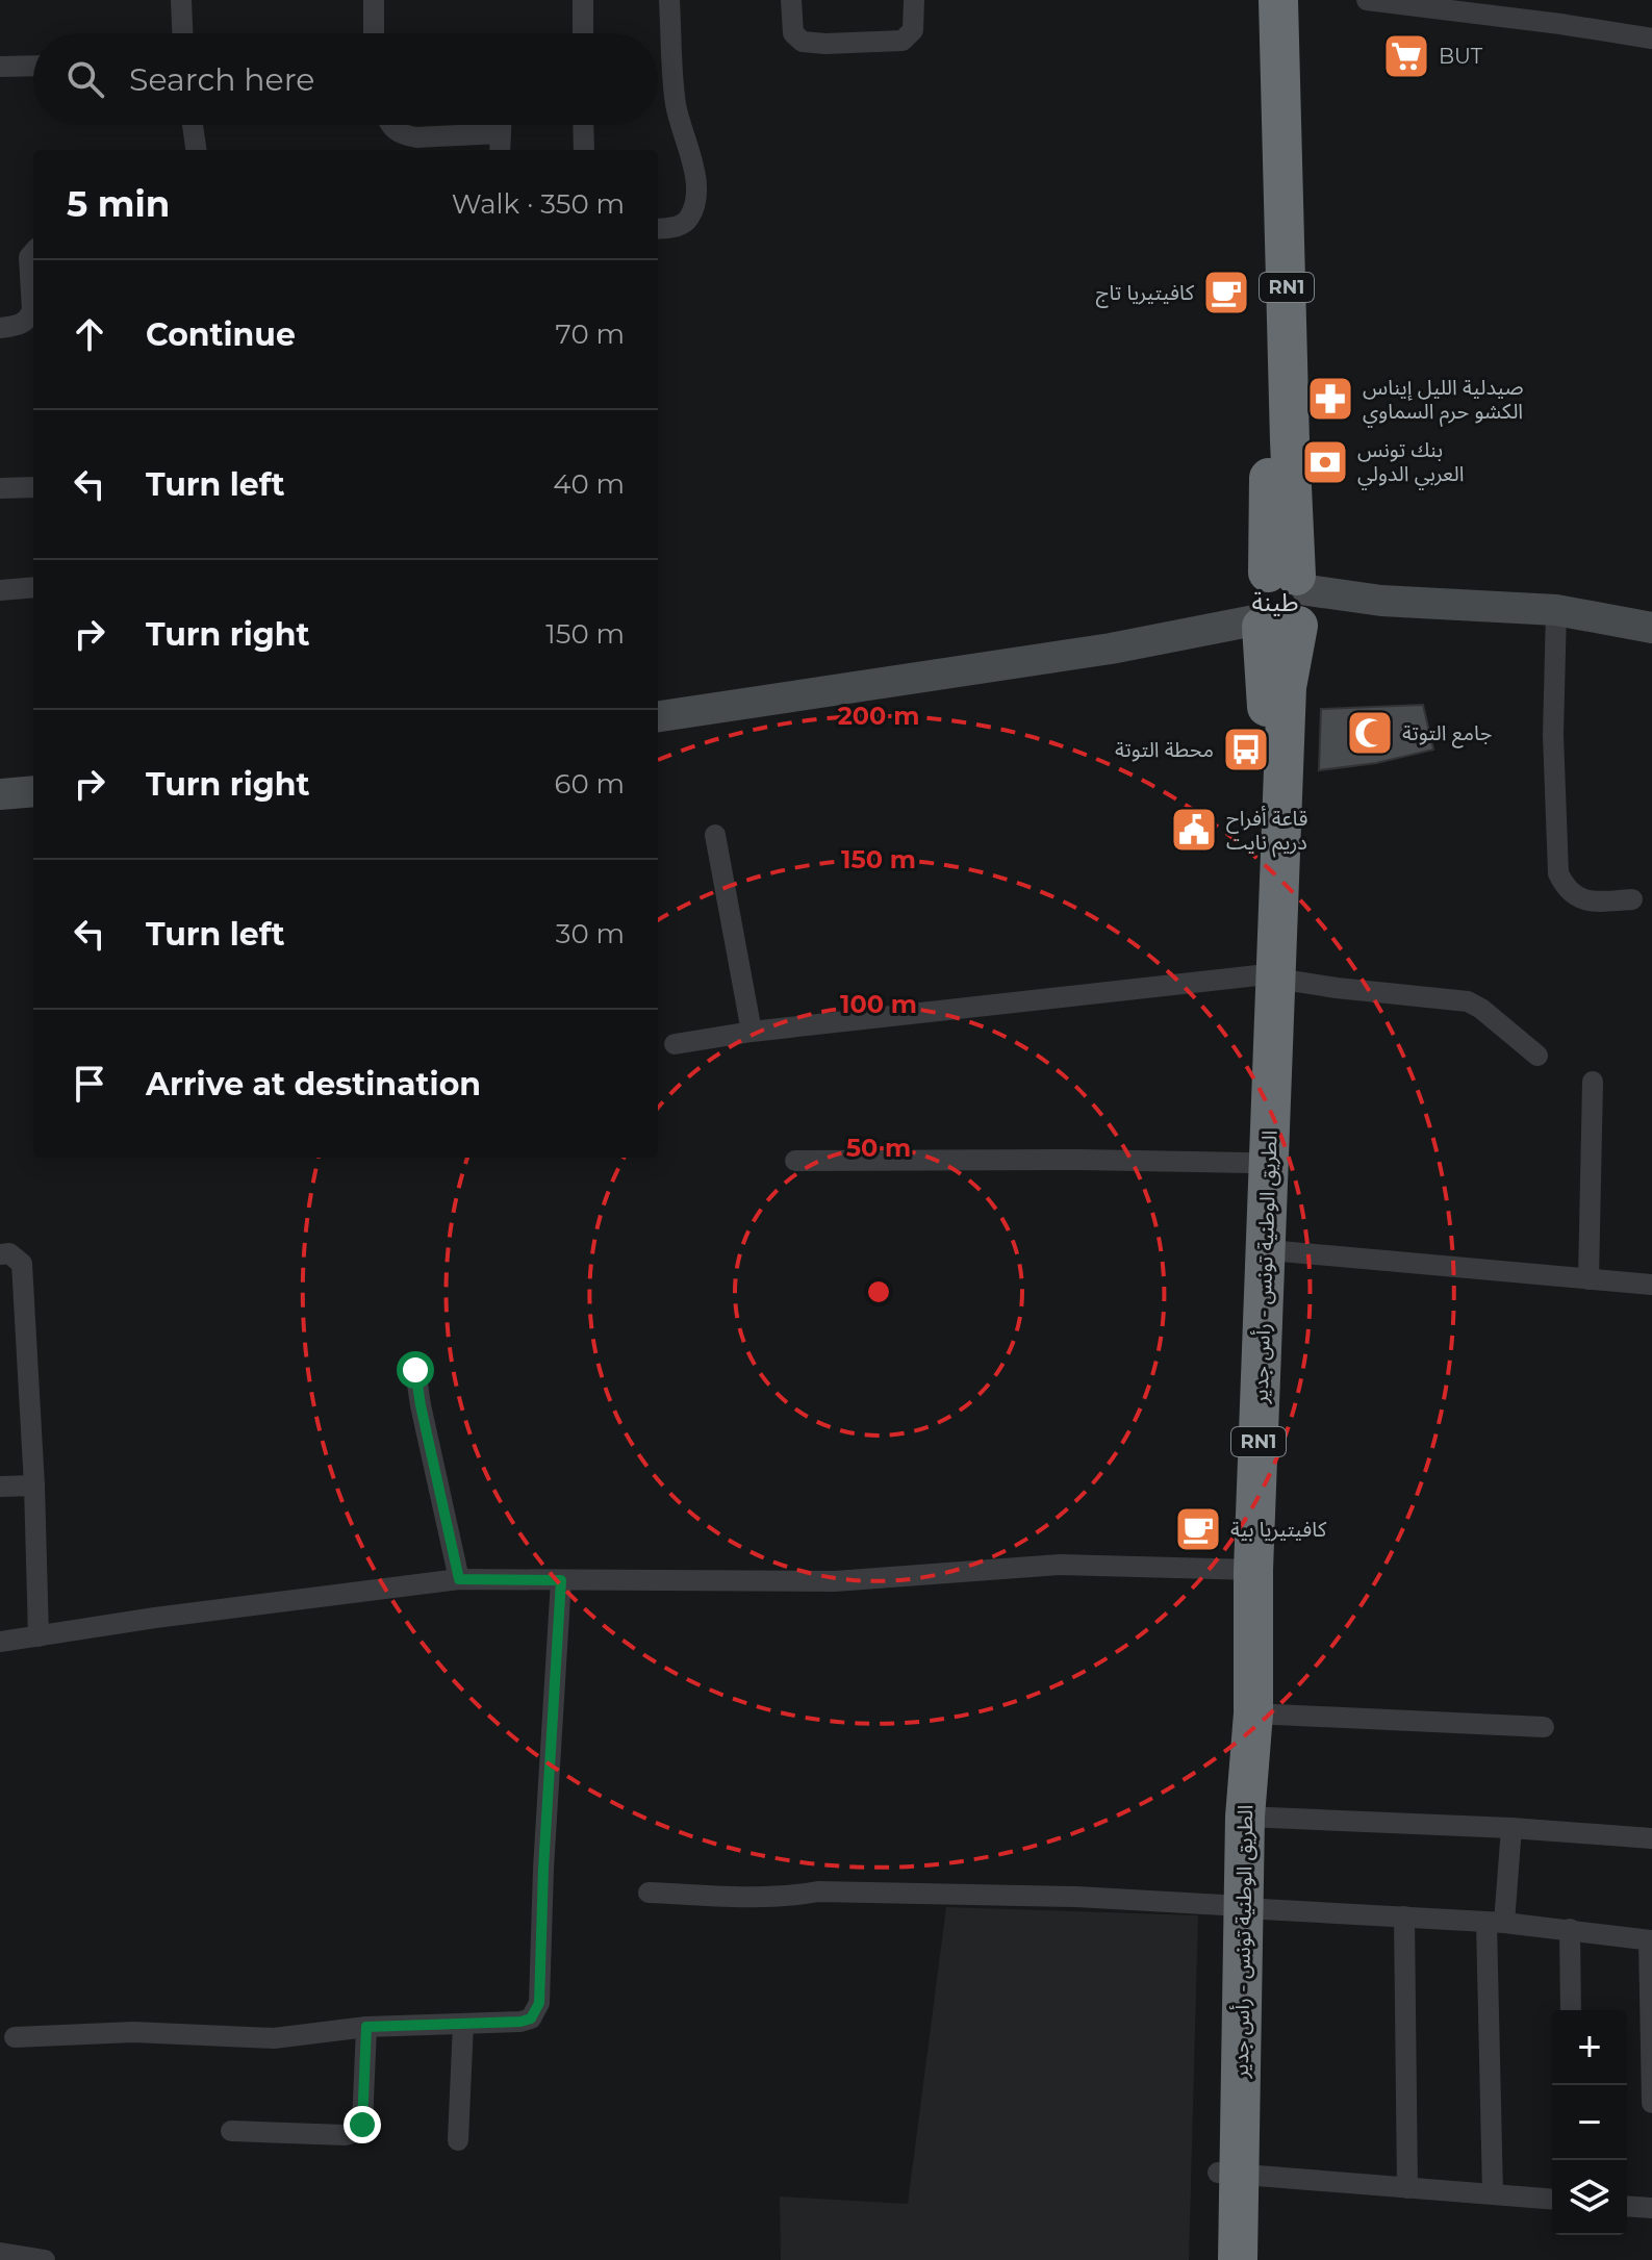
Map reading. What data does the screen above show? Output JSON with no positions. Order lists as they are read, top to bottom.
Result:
{
  "streets": {
    "highway": ["RN1", "الطريق الوطنية تونس - رأس جدير"]
  },
  "districts": ["طينة"],
  "places": {
    "supermarket": ["BUT"],
    "cafe": ["كافيتيريا تاج", "كافيتيريا بية"],
    "pharmacy": ["صيدلية الليل إيناس الكشو حرم السماوي"],
    "bank": ["بنك تونس العربي الدولي"],
    "mosque": ["جامع التوتة"],
    "bus stop": ["محطة التوتة"],
    "public building": ["قاعة أفراح دريم نايت"]
  },
  "page": {
    "search": "Search here",
    "heading": ["5 min", "Walk · 350 m"],
    "list": [
      ["Continue", "70 m"],
      ["Turn left", "40 m"],
      ["Turn right", "150 m"],
      ["Turn right", "60 m"],
      ["Turn left", "30 m"],
      "Arrive at destination"
    ],
    "map_buttons": ["+", "−"]
  },
  "rings": [
    "200 m",
    "150 m",
    "100 m",
    "50 m"
  ]
}
